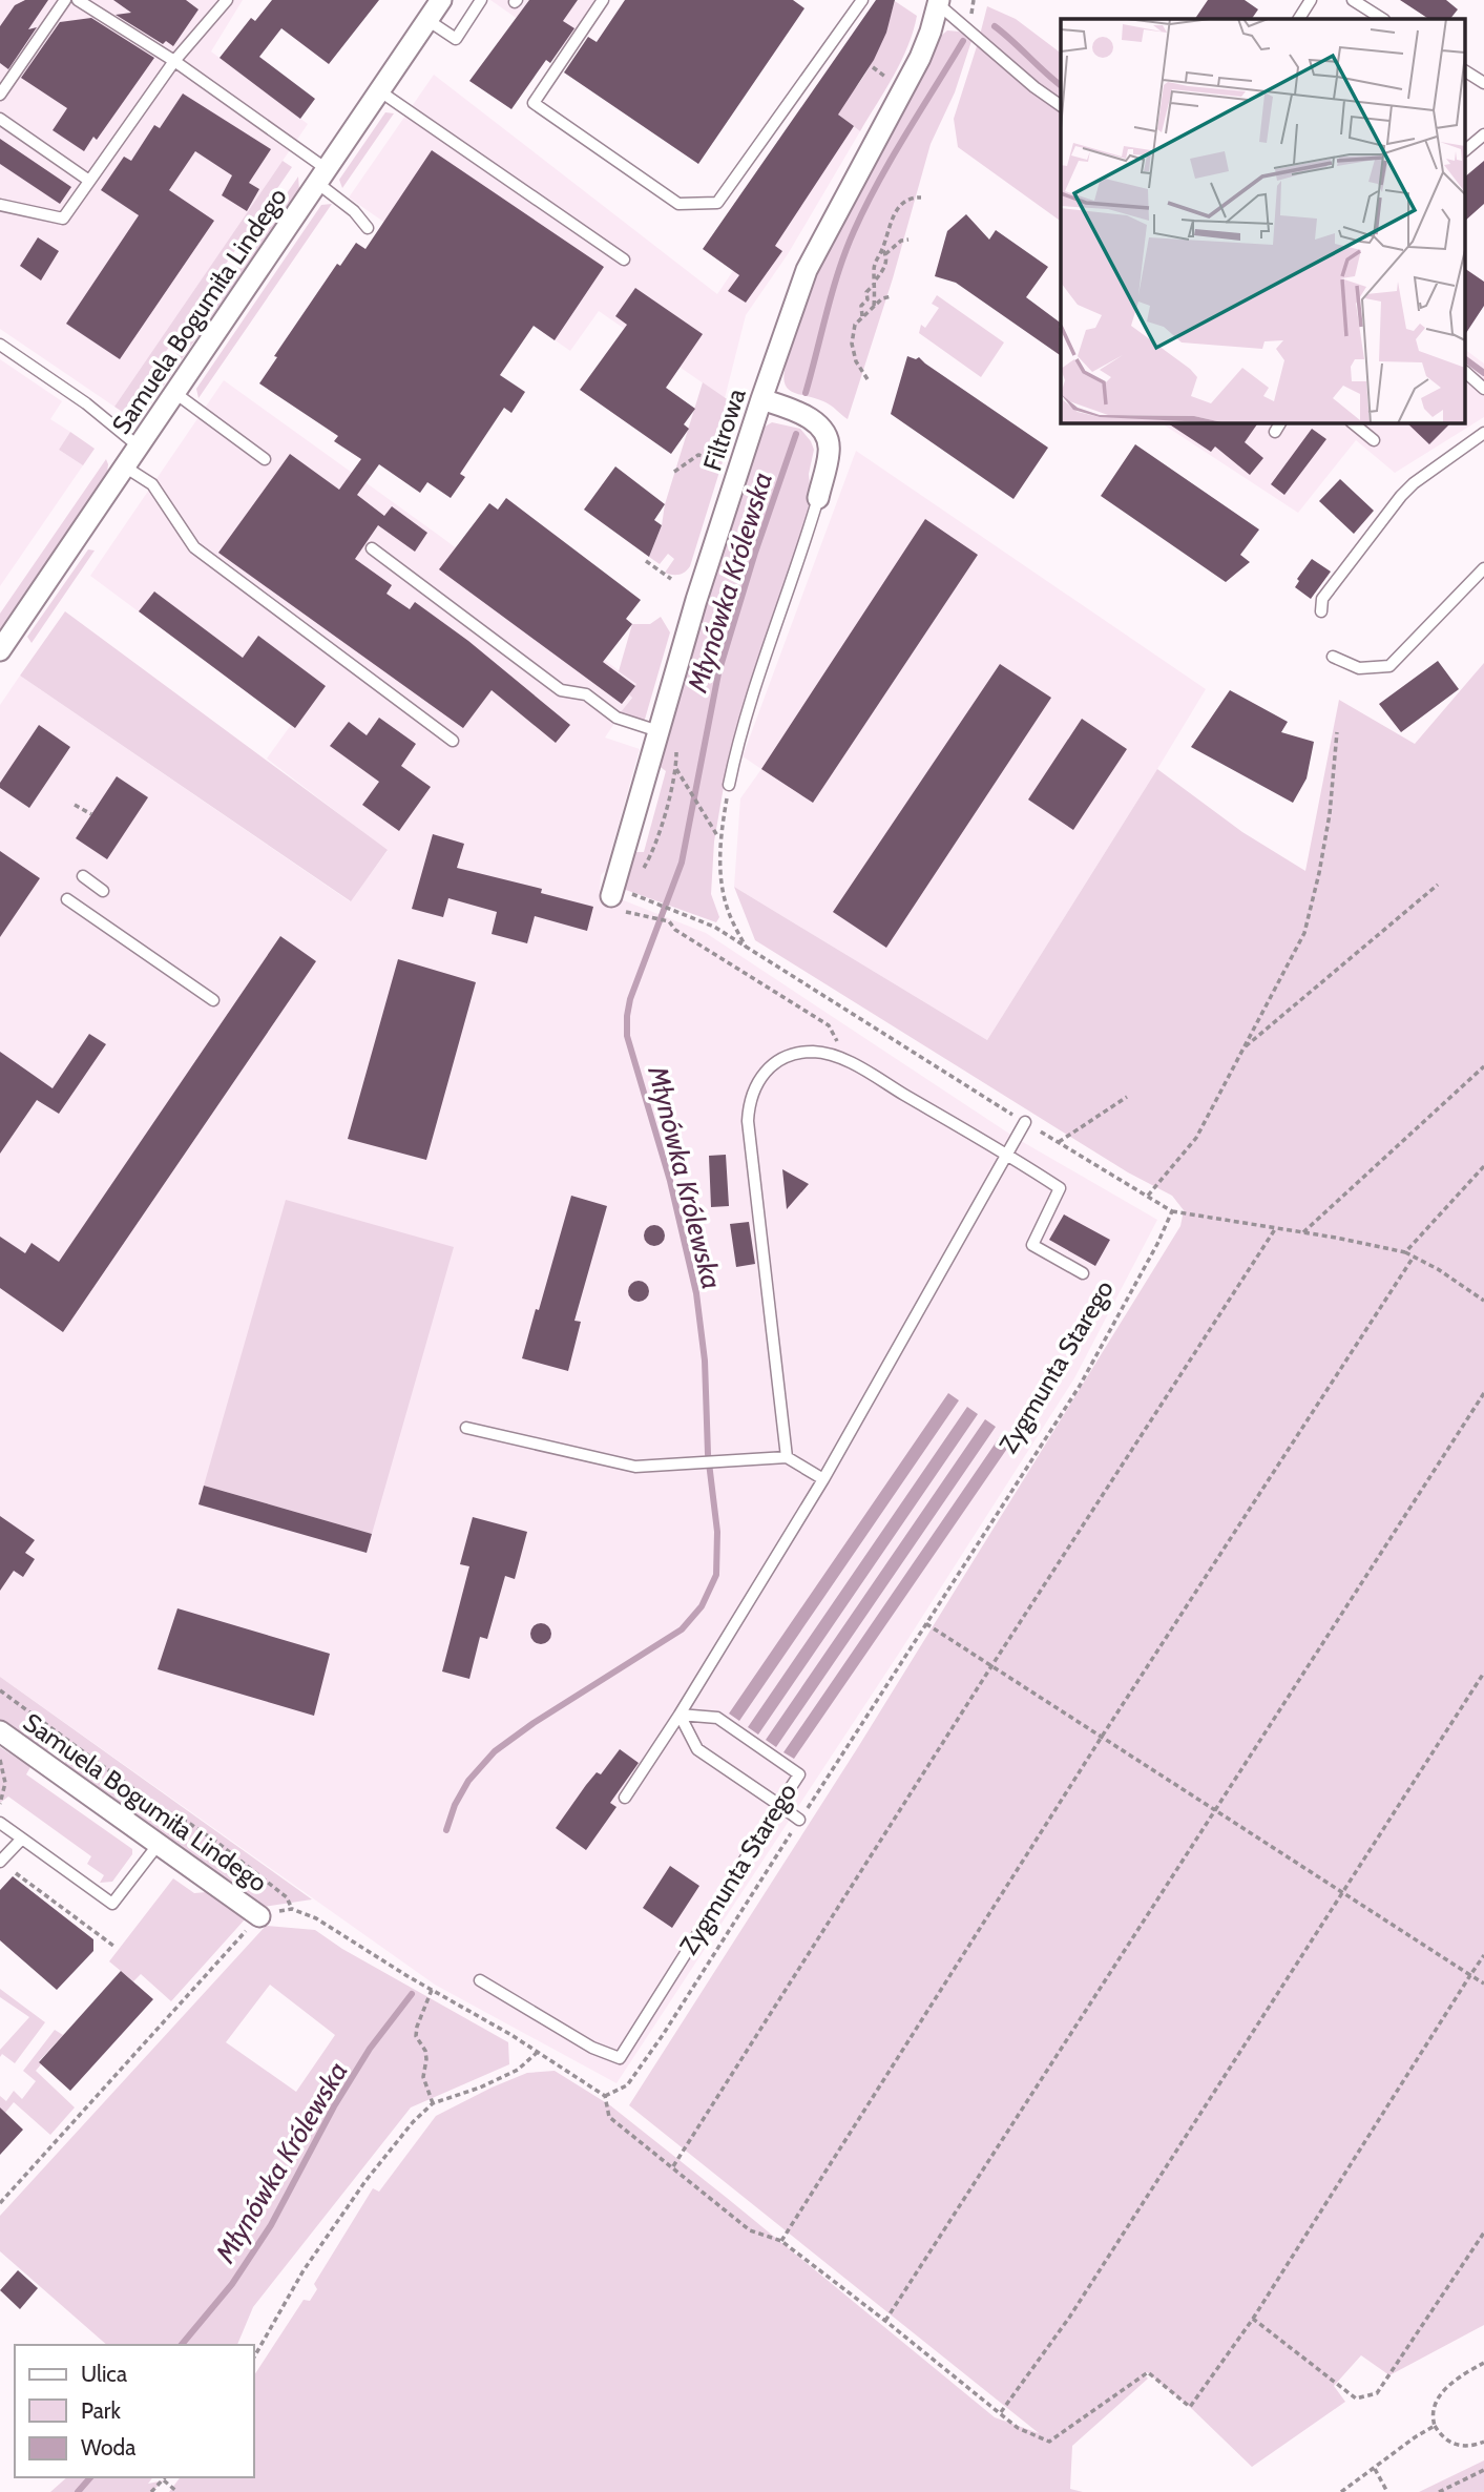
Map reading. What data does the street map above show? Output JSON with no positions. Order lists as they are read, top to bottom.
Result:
{
  "streets": {
    "street": ["Samuela Bogumiła Lindego", "Filtrowa"],
    "path": ["Zygmunta Starego"]
  },
  "water": ["Młynówka Królewska"],
  "legend": ["Ulica", "Park", "Woda"]
}
